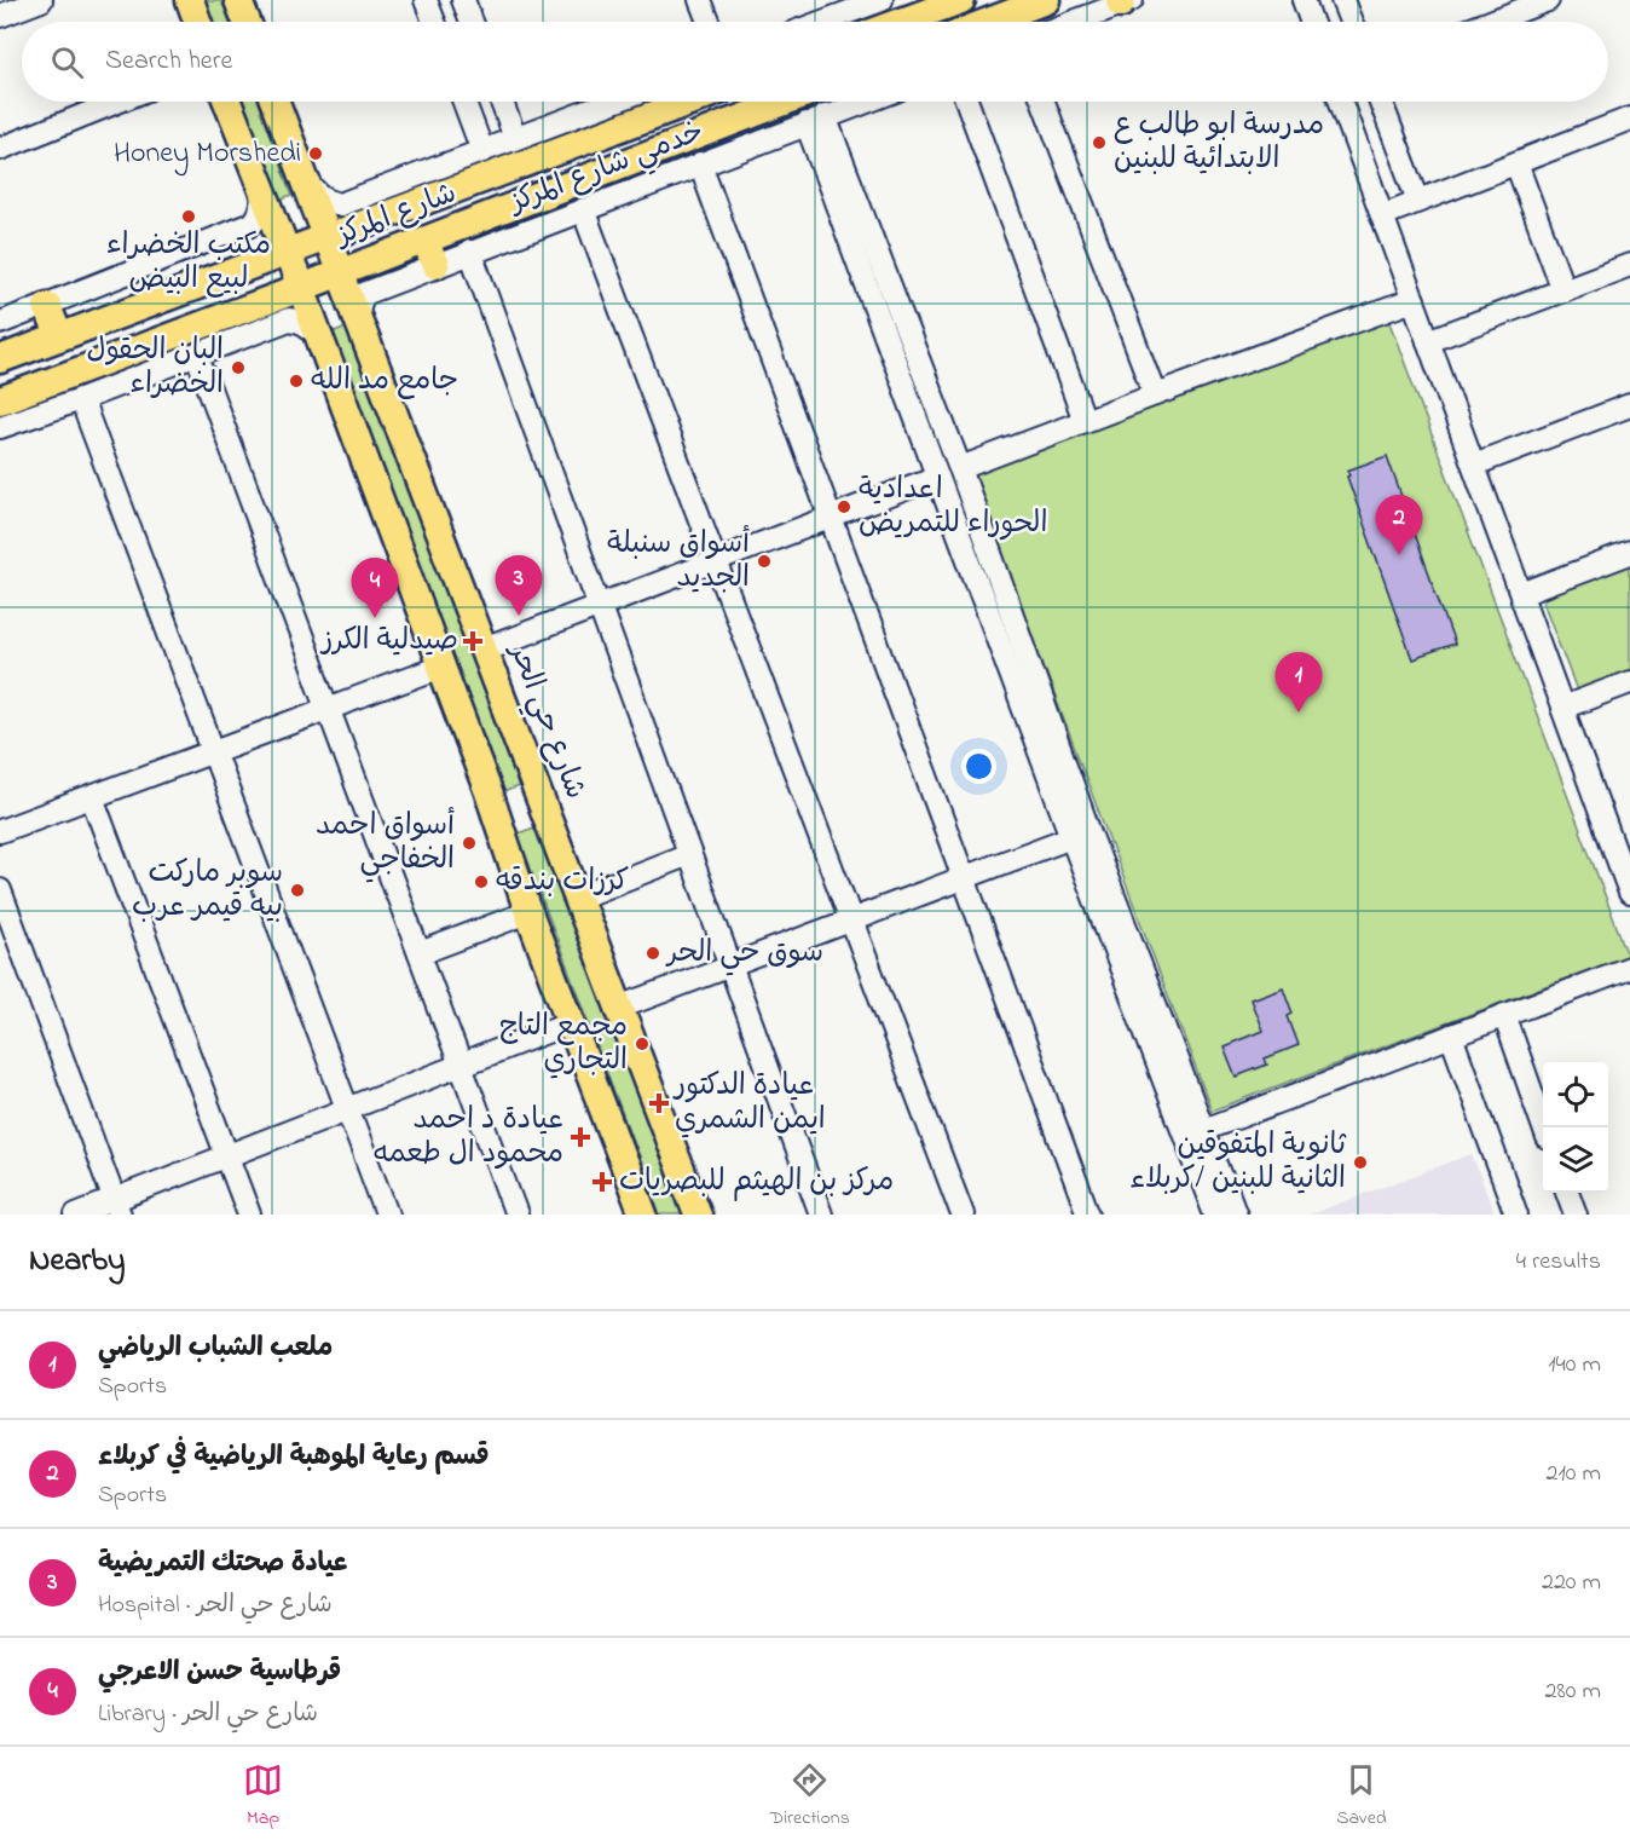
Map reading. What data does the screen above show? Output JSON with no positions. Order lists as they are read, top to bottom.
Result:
{
  "streets": {
    "main road": ["شارع المركز", "شارع حي الحر"],
    "street": ["خدمي شارع المركز"]
  },
  "crossings": [
    ["خدمي شارع المركز", "شارع المركز"],
    ["خدمي شارع المركز", "شارع حي الحر"],
    ["شارع المركز", "شارع حي الحر"]
  ],
  "places": {
    "other": [
      "مدرسة ابو طالب ع الابتدائية للبنين",
      "Honey Morshedi",
      "مكتب الخضراء لبيع البيض",
      "البان الحقول الخضراء",
      "جامع مد الله",
      "اعدادية الحوراء للتمريض",
      "أسواق سنبلة الجديد",
      "أسواق احمد الخفاجي",
      "كرزات بندقه",
      "سوبر ماركت بيه قيمر عرب",
      "سوق حي الحر",
      "مجمع التاج التجاري",
      "ثانوية المتفوقين الثانية للبنين /كربلاء"
    ],
    "health": [
      "صيدلية الكرز",
      "عيادة الدكتور ايمن الشمري",
      "عيادة د احمد محمود ال طعمه",
      "مركز بن الهيثم للبصريات"
    ]
  },
  "page": {
    "search": "Search here",
    "pins": [
      "2",
      "3",
      "4",
      "1"
    ],
    "heading": ["Nearby", "4 results"],
    "list": [
      {
        "mark": "1",
        "name": "ملعب الشباب الرياضي",
        "note": "Sports",
        "value": "140 m"
      },
      {
        "mark": "2",
        "name": "قسم رعاية الموهبة الرياضية في كربلاء",
        "note": "Sports",
        "value": "210 m"
      },
      {
        "mark": "3",
        "name": "عيادة صحتك التمريضية",
        "note": "Hospital · شارع حي الحر",
        "value": "220 m"
      },
      {
        "mark": "4",
        "name": "قرطاسية حسن الاعرجي",
        "note": "Library · شارع حي الحر",
        "value": "280 m"
      }
    ],
    "nav": ["Map", "Directions", "Saved"]
  }
}
